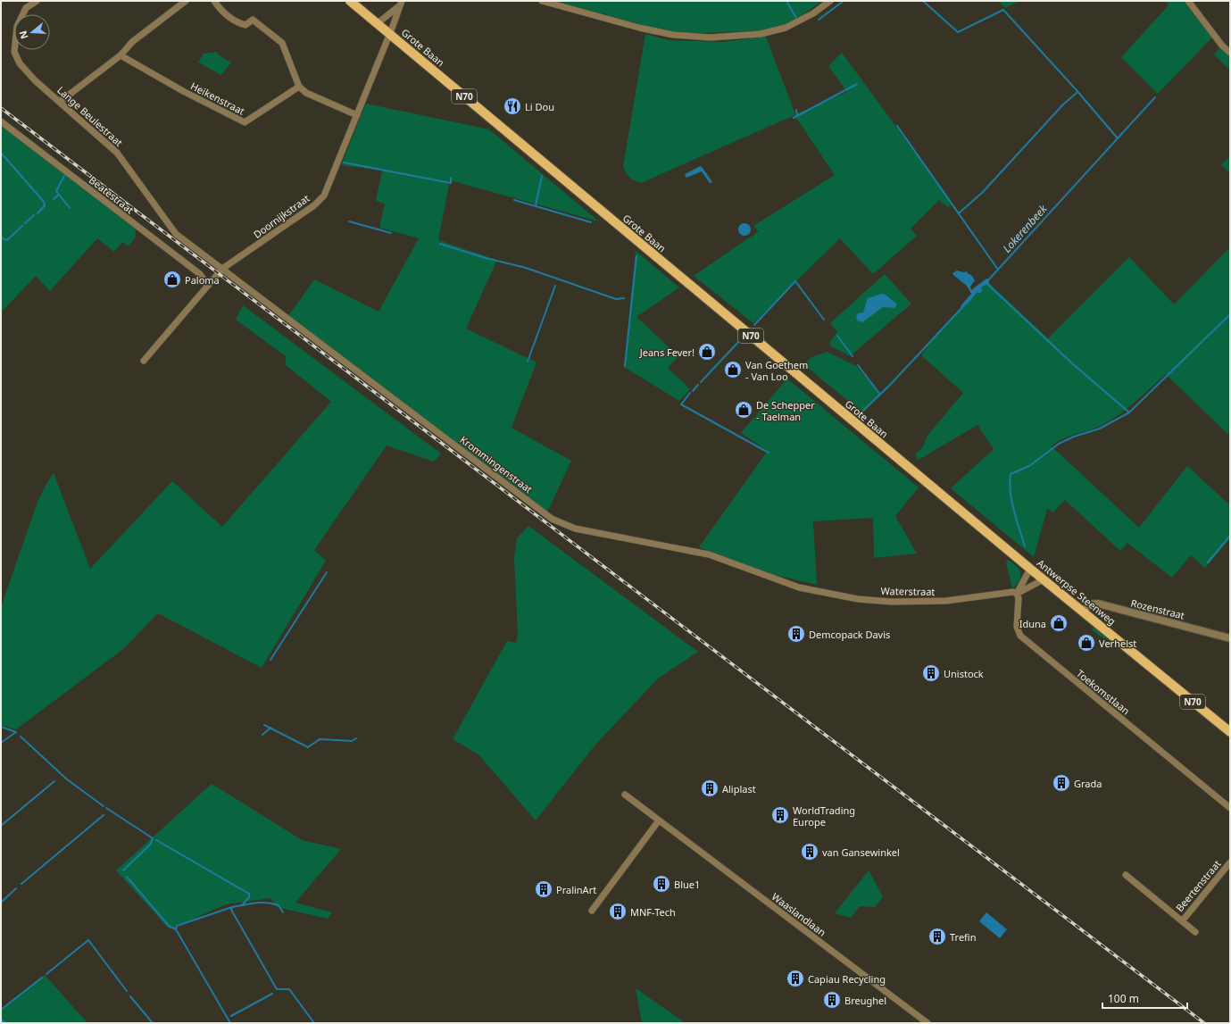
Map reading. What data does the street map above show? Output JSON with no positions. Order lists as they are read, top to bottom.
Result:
{
  "streets": {
    "main road": ["Grote Baan", "N70", "Antwerpse Steenweg"],
    "street": [
      "Heikenstraat",
      "Lange Beulestraat",
      "Beatestraat",
      "Doornijkstraat",
      "Krommingenstraat",
      "Waterstraat",
      "Rozenstraat",
      "Toekomstlaan",
      "Beertenstraat",
      "Waaslandlaan"
    ]
  },
  "crossings": [
    ["Grote Baan", "Doornijkstraat"],
    ["Grote Baan", "Antwerpse Steenweg"],
    ["Lange Beulestraat", "Doornijkstraat"],
    ["Lange Beulestraat", "Krommingenstraat"],
    ["Beatestraat", "Doornijkstraat"],
    ["Doornijkstraat", "Krommingenstraat"],
    ["Krommingenstraat", "Waterstraat"],
    ["Waterstraat", "Toekomstlaan"],
    ["Antwerpse Steenweg", "Rozenstraat"]
  ],
  "water": ["Lokerenbeek"],
  "places": {
    "restaurant": ["Li Dou"],
    "shop": [
      "Paloma",
      "Jeans Fever!",
      "Van Goethem - Van Loo",
      "De Schepper - Taelman",
      "Iduna",
      "Verhelst"
    ],
    "building": [
      "Demcopack Davis",
      "Unistock",
      "Grada",
      "Aliplast",
      "WorldTrading Europe",
      "van Gansewinkel",
      "Blue1",
      "PralinArt",
      "MNF-Tech",
      "Trefin",
      "Capiau Recycling",
      "Breughel"
    ]
  },
  "scale_bar": "100 m",
  "north": "left"
}
